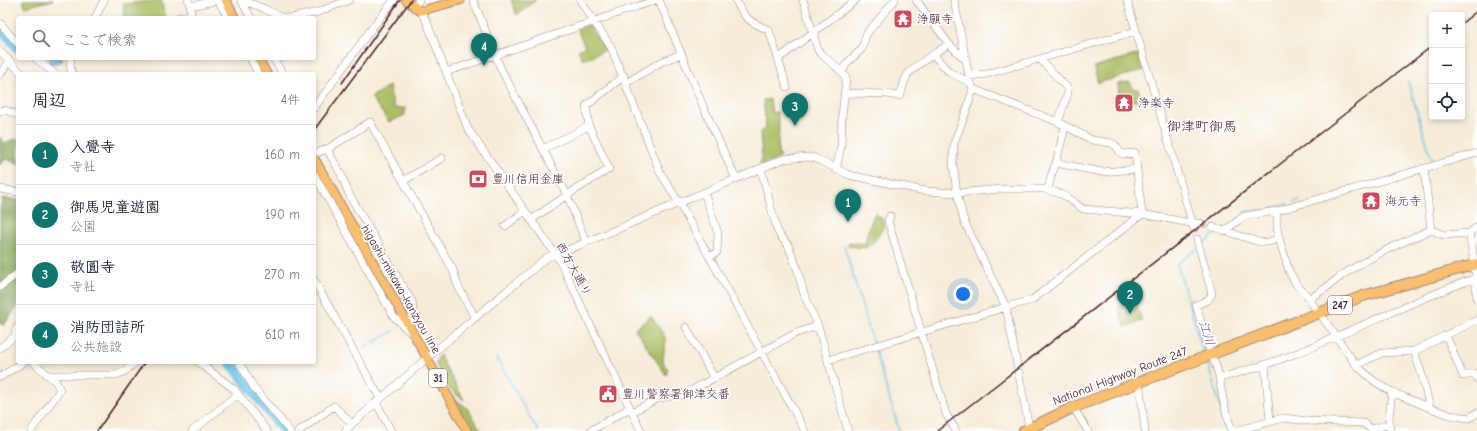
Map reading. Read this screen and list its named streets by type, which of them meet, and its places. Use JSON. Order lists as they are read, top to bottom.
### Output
{
  "streets": {
    "highway": ["247", "National Highway Route 247"],
    "main road": ["higashi-mikawa-kanzyou line", "31"],
    "street": ["西方大通り"]
  },
  "districts": ["御津町御馬"],
  "water": ["江川"],
  "places": {
    "temple": ["浄願寺", "浄楽寺", "海元寺"],
    "bank": ["豊川信用金庫"],
    "public building": ["豊川警察署御津交番"]
  },
  "page": {
    "map_buttons": ["+", "−"],
    "search": "ここで検索",
    "pins": [
      "4",
      "3",
      "1",
      "2"
    ],
    "heading": ["周辺", "4件"],
    "list": [
      {
        "mark": "1",
        "name": "入覺寺",
        "note": "寺社",
        "value": "160 m"
      },
      {
        "mark": "2",
        "name": "御馬児童遊園",
        "note": "公園",
        "value": "190 m"
      },
      {
        "mark": "3",
        "name": "敬圓寺",
        "note": "寺社",
        "value": "270 m"
      },
      {
        "mark": "4",
        "name": "消防団詰所",
        "note": "公共施設",
        "value": "610 m"
      }
    ]
  }
}
